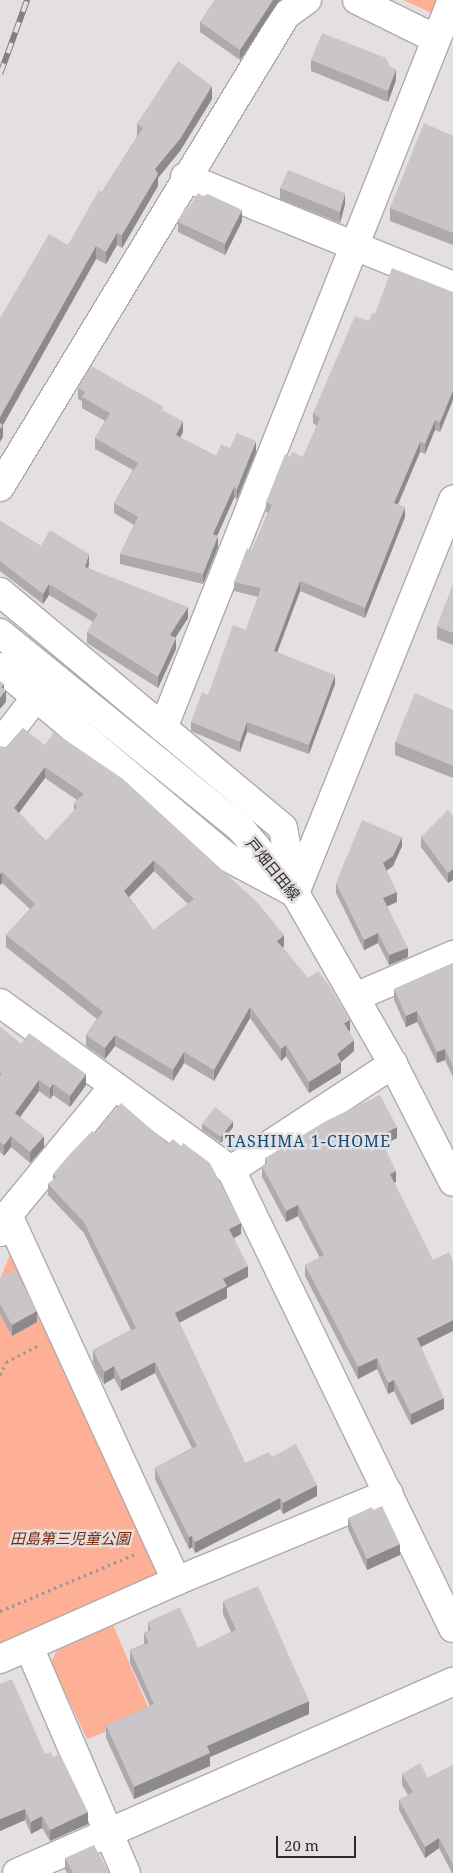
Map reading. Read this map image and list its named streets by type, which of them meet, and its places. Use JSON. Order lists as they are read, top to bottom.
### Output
{
  "streets": {
    "street": ["戸畑日田線"]
  },
  "districts": ["TASHIMA 1-CHOME"],
  "parks": ["田島第三児童公園"],
  "scale_bar": "20 m"
}
